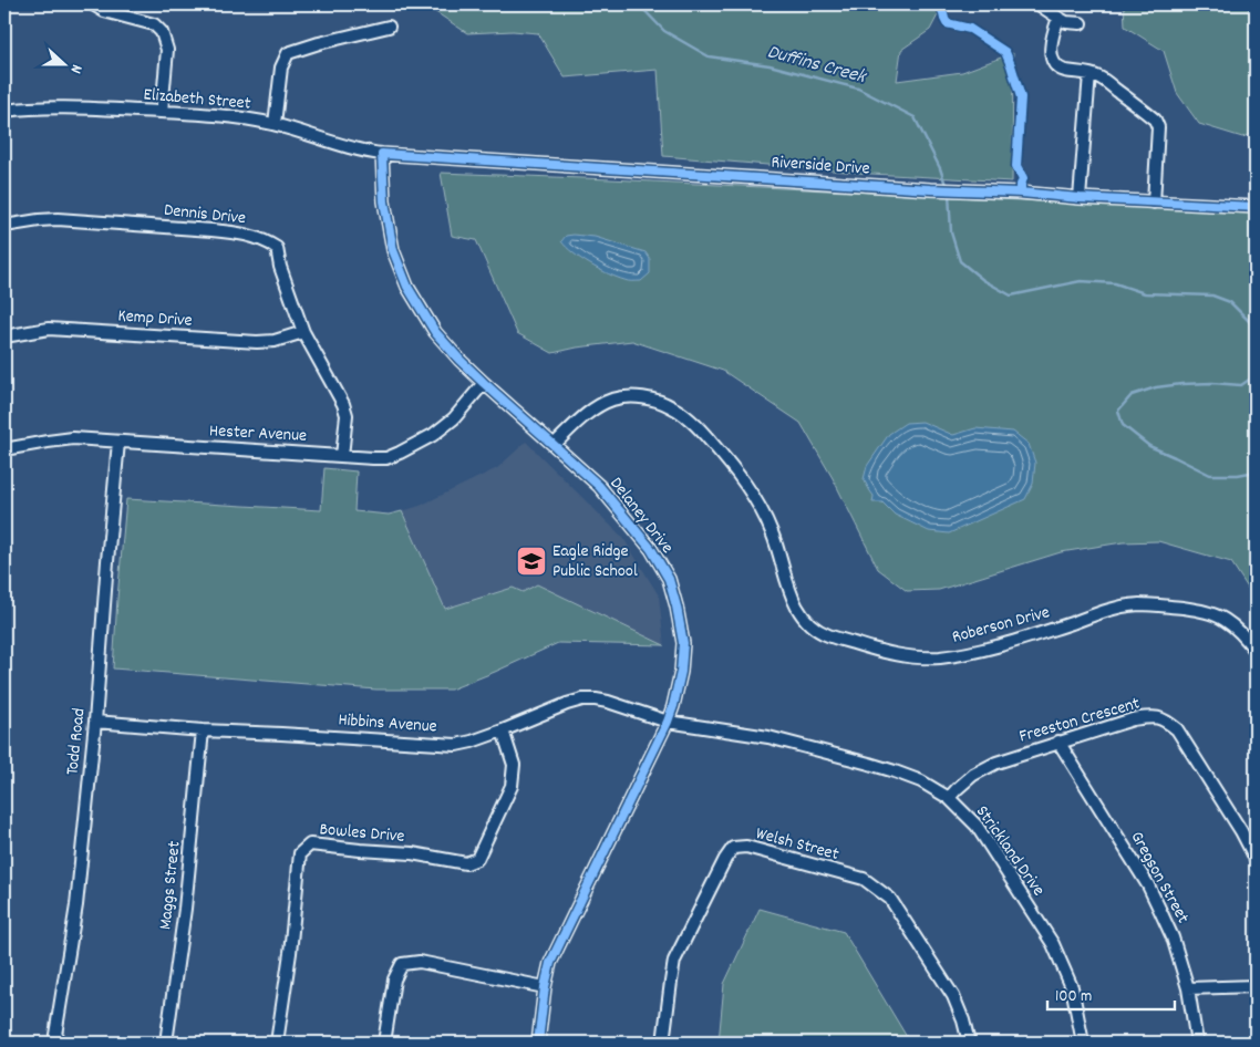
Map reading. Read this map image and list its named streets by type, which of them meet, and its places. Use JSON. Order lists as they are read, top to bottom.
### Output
{
  "streets": {
    "street": [
      "Elizabeth Street",
      "Riverside Drive",
      "Dennis Drive",
      "Kemp Drive",
      "Hester Avenue",
      "Delaney Drive",
      "Roberson Drive",
      "Freeston Crescent",
      "Hibbins Avenue",
      "Todd Road",
      "Bowles Drive",
      "Welsh Street",
      "Strickland Drive",
      "Gregson Street",
      "Maggs Street"
    ]
  },
  "crossings": [
    ["Elizabeth Street", "Riverside Drive"],
    ["Elizabeth Street", "Delaney Drive"],
    ["Riverside Drive", "Delaney Drive"],
    ["Dennis Drive", "Kemp Drive"],
    ["Dennis Drive", "Hester Avenue"],
    ["Hester Avenue", "Delaney Drive"],
    ["Hester Avenue", "Todd Road"],
    ["Delaney Drive", "Roberson Drive"],
    ["Delaney Drive", "Hibbins Avenue"],
    ["Delaney Drive", "Strickland Drive"],
    ["Freeston Crescent", "Strickland Drive"],
    ["Freeston Crescent", "Gregson Street"],
    ["Hibbins Avenue", "Todd Road"],
    ["Hibbins Avenue", "Bowles Drive"],
    ["Hibbins Avenue", "Strickland Drive"],
    ["Hibbins Avenue", "Maggs Street"]
  ],
  "water": ["Duffins Creek"],
  "places": {
    "school or university": ["Eagle Ridge Public School"]
  },
  "scale_bar": "100 m",
  "north": "right"
}
